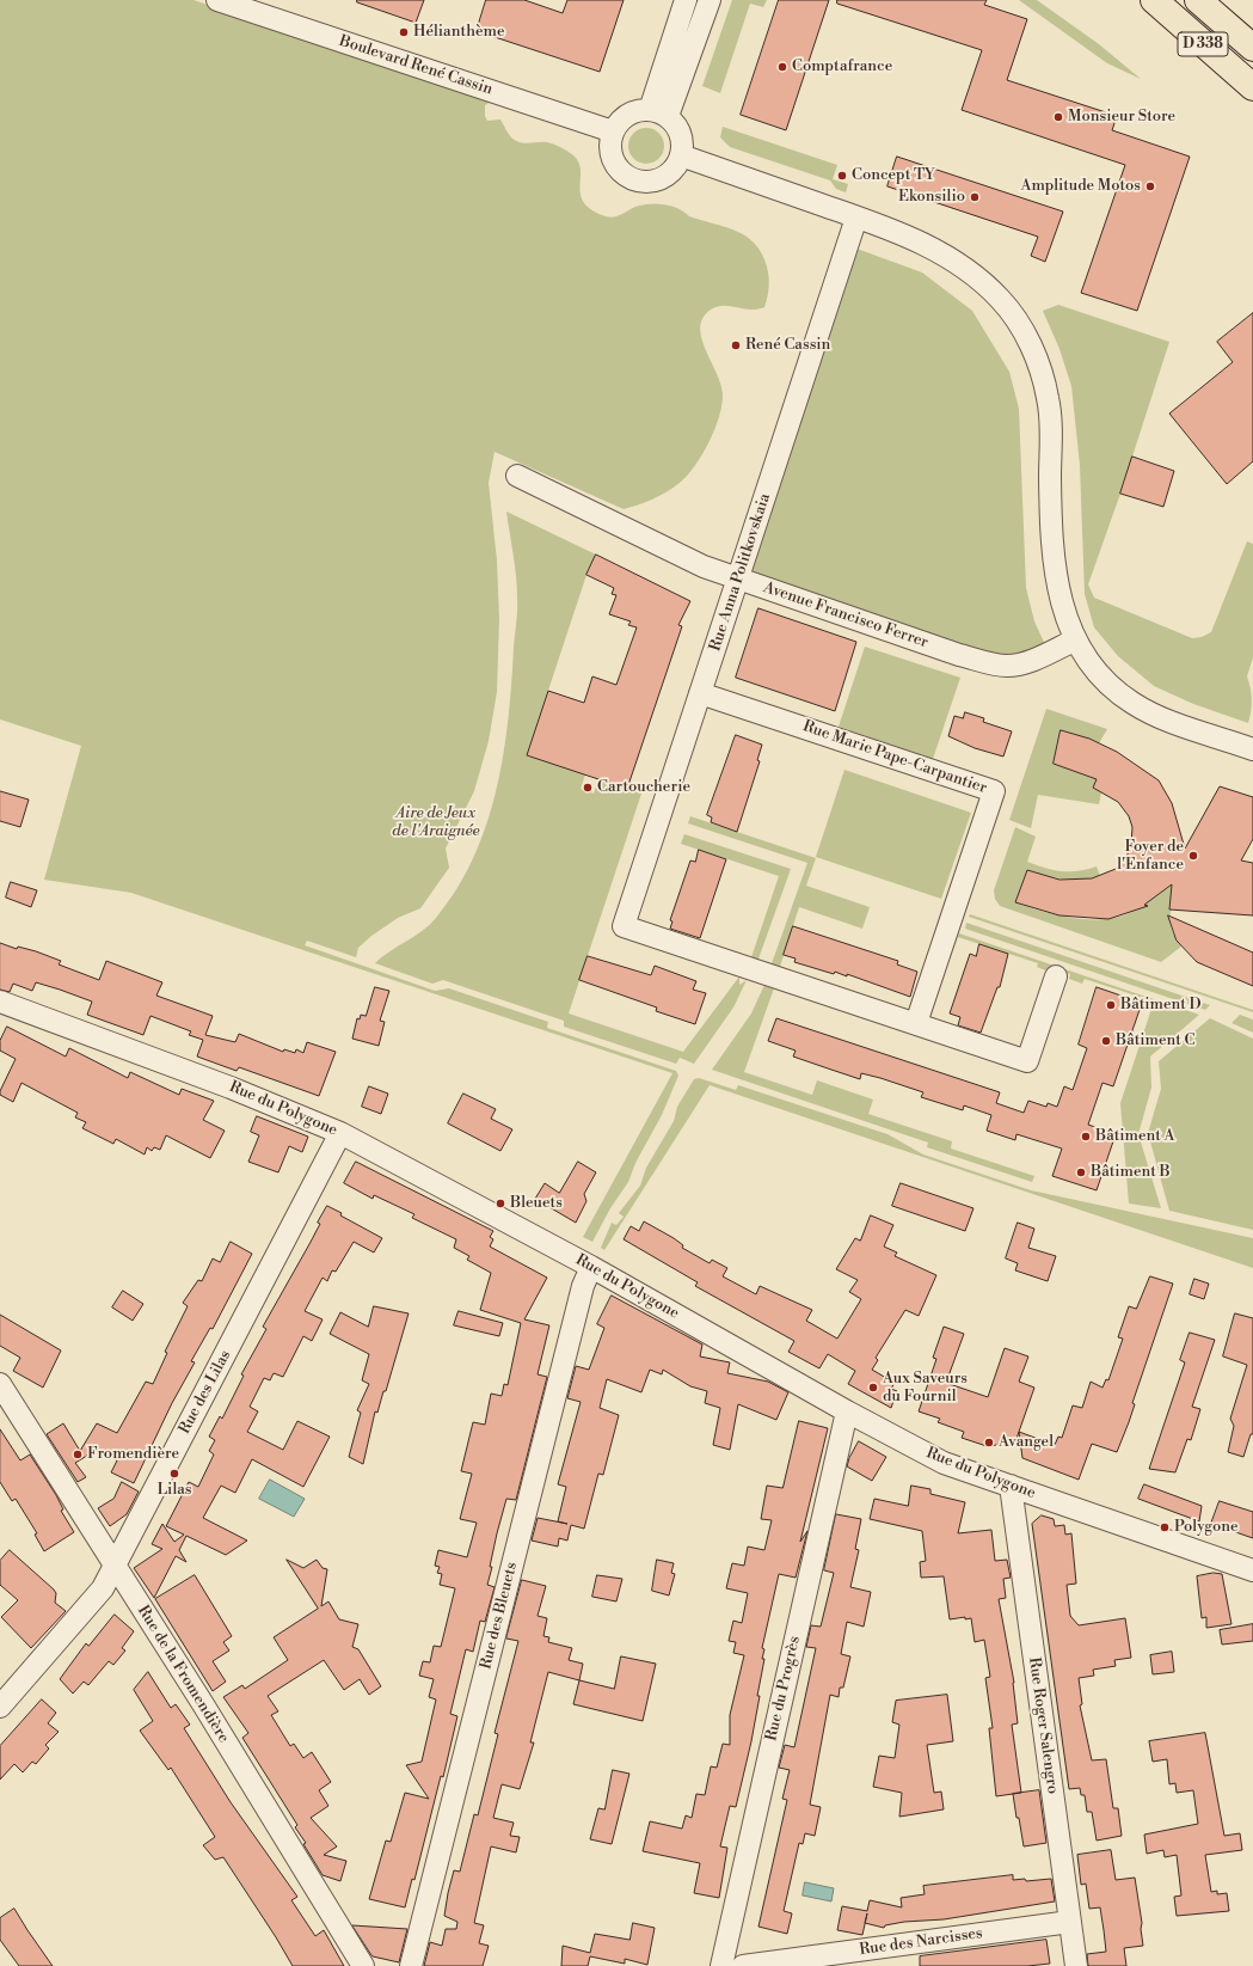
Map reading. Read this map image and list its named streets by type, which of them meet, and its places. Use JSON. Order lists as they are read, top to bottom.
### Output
{
  "streets": {
    "main road": ["D 338"],
    "street": [
      "Boulevard René Cassin",
      "Rue Anna Politkovskaia",
      "Avenue Francisco Ferrer",
      "Rue Marie Pape-Carpantier",
      "Rue du Polygone",
      "Rue des Lilas",
      "Rue des Bleuets",
      "Rue de la Fromendière",
      "Rue du Progrès",
      "Rue Roger Salengro",
      "Rue des Narcisses"
    ]
  },
  "crossings": [
    ["Rue Anna Politkovskaia", "Avenue Francisco Ferrer"],
    ["Rue Anna Politkovskaia", "Rue Marie Pape-Carpantier"],
    ["Rue du Polygone", "Rue des Lilas"],
    ["Rue du Polygone", "Rue des Bleuets"],
    ["Rue du Polygone", "Rue du Progrès"],
    ["Rue du Polygone", "Rue Roger Salengro"],
    ["Rue des Lilas", "Rue de la Fromendière"],
    ["Rue Roger Salengro", "Rue des Narcisses"]
  ],
  "parks": ["Aire de Jeux de l'Araignée"],
  "places": [
    "Hélianthème",
    "Comptafrance",
    "Monsieur Store",
    "Concept TY",
    "Amplitude Motos",
    "Ekonsilio",
    "René Cassin",
    "Cartoucherie",
    "Foyer de l'Enfance",
    "Bâtiment D",
    "Bâtiment C",
    "Bâtiment A",
    "Bâtiment B",
    "Bleuets",
    "Aux Saveurs du Fournil",
    "Avangel",
    "Fromendière",
    "Lilas",
    "Polygone"
  ]
}
